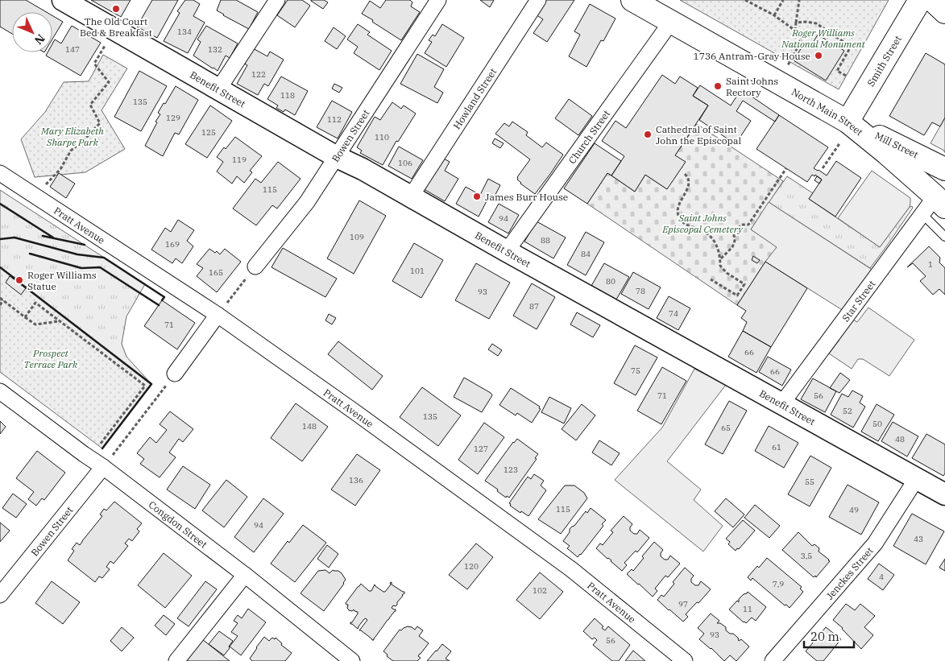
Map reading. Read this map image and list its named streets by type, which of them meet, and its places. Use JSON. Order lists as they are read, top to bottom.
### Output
{
  "streets": {
    "main road": ["Smith Street", "North Main Street", "Mill Street"],
    "street": [
      "Benefit Street",
      "Howland Street",
      "Bowen Street",
      "Church Street",
      "Pratt Avenue",
      "Star Street",
      "Congdon Street",
      "Jenckes Street"
    ]
  },
  "crossings": [
    ["Smith Street", "North Main Street"],
    ["Smith Street", "Mill Street"],
    ["Benefit Street", "Howland Street"],
    ["Benefit Street", "Bowen Street"],
    ["Benefit Street", "Church Street"],
    ["Benefit Street", "Star Street"],
    ["Benefit Street", "Jenckes Street"],
    ["North Main Street", "Church Street"],
    ["North Main Street", "Mill Street"],
    ["North Main Street", "Star Street"],
    ["Bowen Street", "Congdon Street"]
  ],
  "parks": [
    "Roger Williams National Monument",
    "Mary Elizabeth Sharpe Park",
    "Saint Johns Episcopal Cemetery",
    "Prospect Terrace Park"
  ],
  "places": [
    "The Old Court Bed & Breakfast",
    "1736 Antram-Gray House",
    "Saint Johns Rectory",
    "Cathedral of Saint John the Episcopal",
    "James Burr House",
    "Roger Williams Statue"
  ],
  "house_numbers": [
    "134",
    "147",
    "132",
    "122",
    "118",
    "135",
    "129",
    "112",
    "125",
    "110",
    "119",
    "106",
    "115",
    "94",
    "109",
    "88",
    "169",
    "84",
    "1",
    "101",
    "165",
    "80",
    "78",
    "93",
    "87",
    "74",
    "71",
    "66",
    "75",
    "66",
    "71",
    "56",
    "52",
    "135",
    "50",
    "148",
    "65",
    "48",
    "61",
    "127",
    "123",
    "136",
    "55",
    "115",
    "49",
    "94",
    "43",
    "3,5",
    "120",
    "4",
    "7,9",
    "102",
    "97",
    "11",
    "93",
    "56"
  ],
  "scale_bar": "20 m",
  "north": "bottom right"
}
